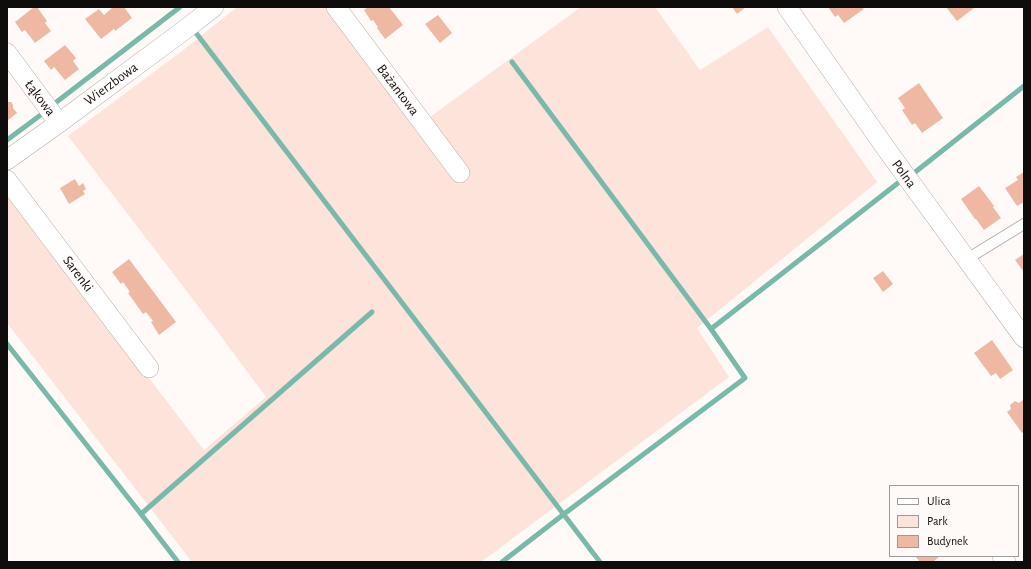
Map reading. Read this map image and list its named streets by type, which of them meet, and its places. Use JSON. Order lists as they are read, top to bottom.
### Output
{
  "streets": {
    "street": [
      "Wierzbowa",
      "Bażantowa",
      "Łąkowa",
      "Polna",
      "Sarenki"
    ]
  },
  "crossings": [
    ["Wierzbowa", "Łąkowa"]
  ],
  "legend": ["Ulica", "Park", "Budynek"]
}
